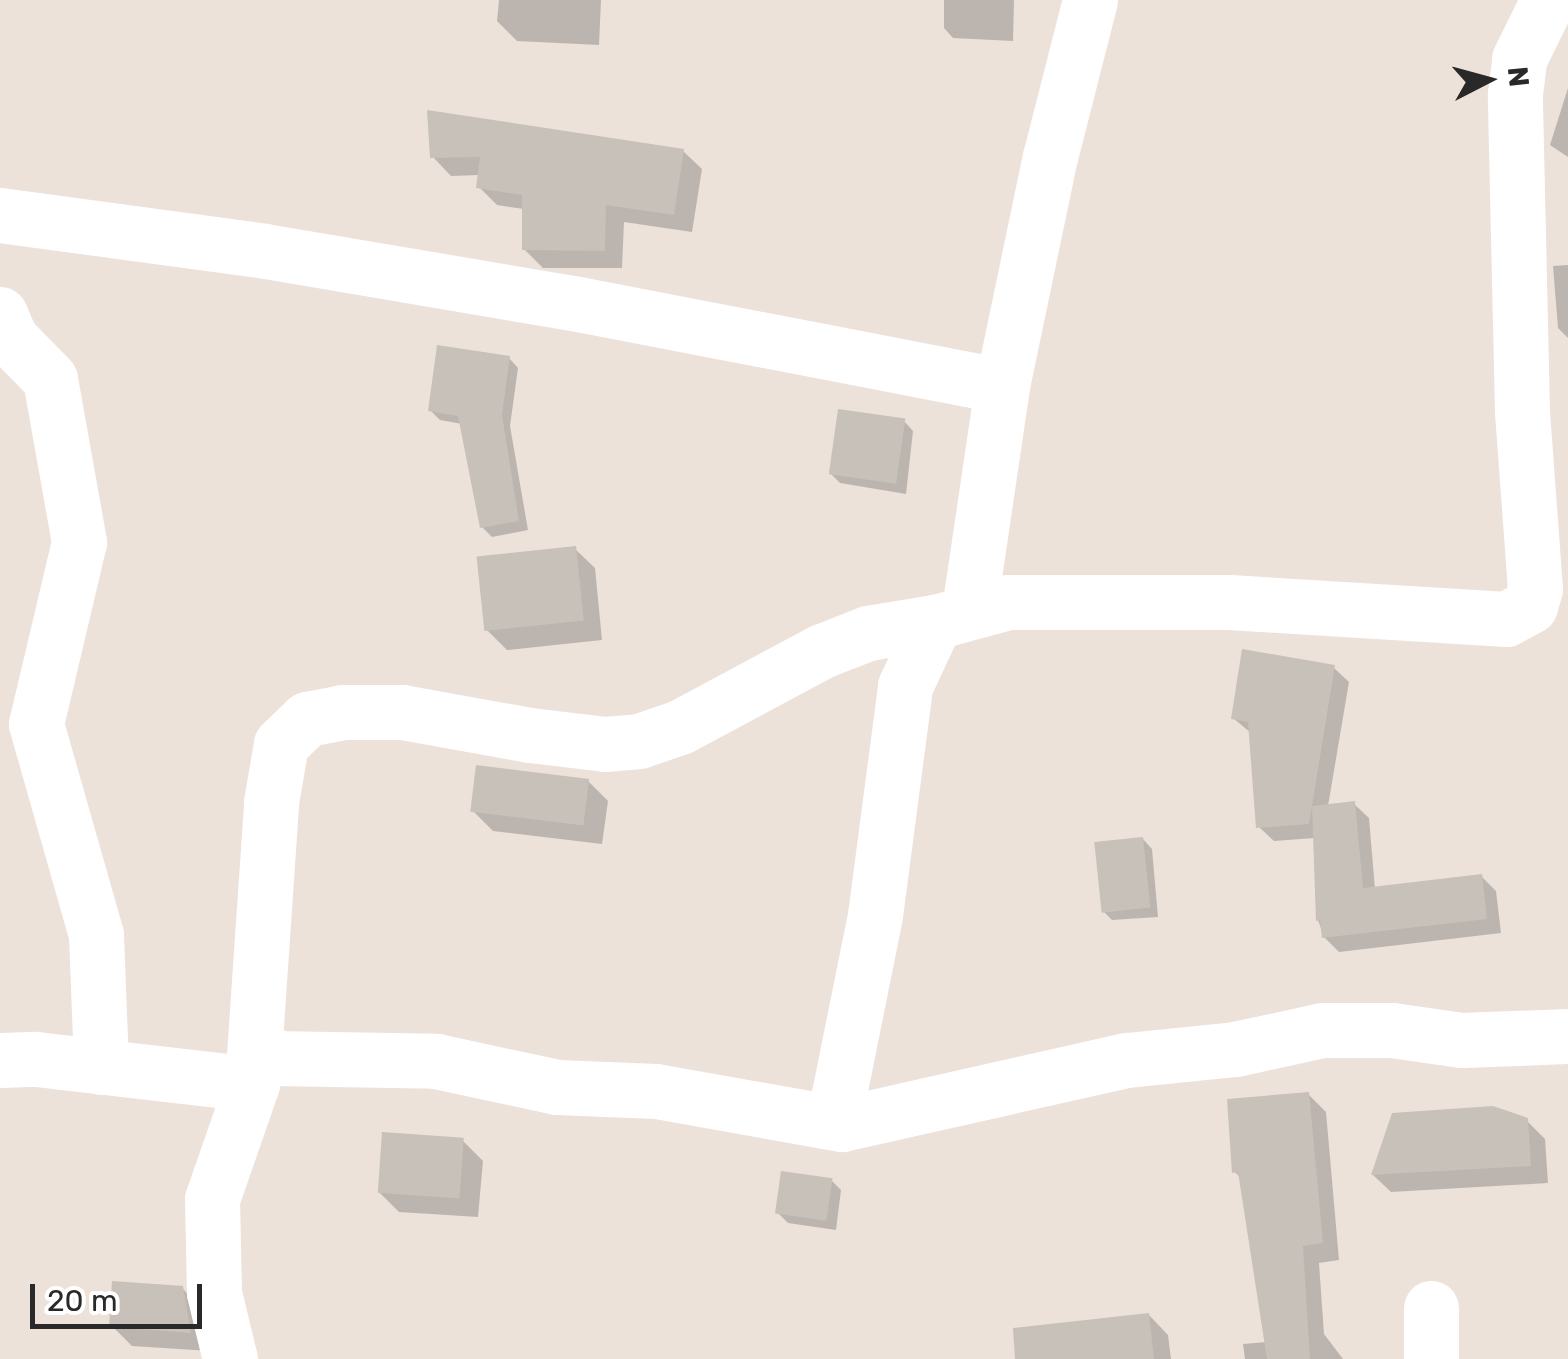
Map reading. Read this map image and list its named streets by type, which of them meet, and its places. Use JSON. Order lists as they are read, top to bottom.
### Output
{
  "scale_bar": "20 m",
  "north": "right"
}
